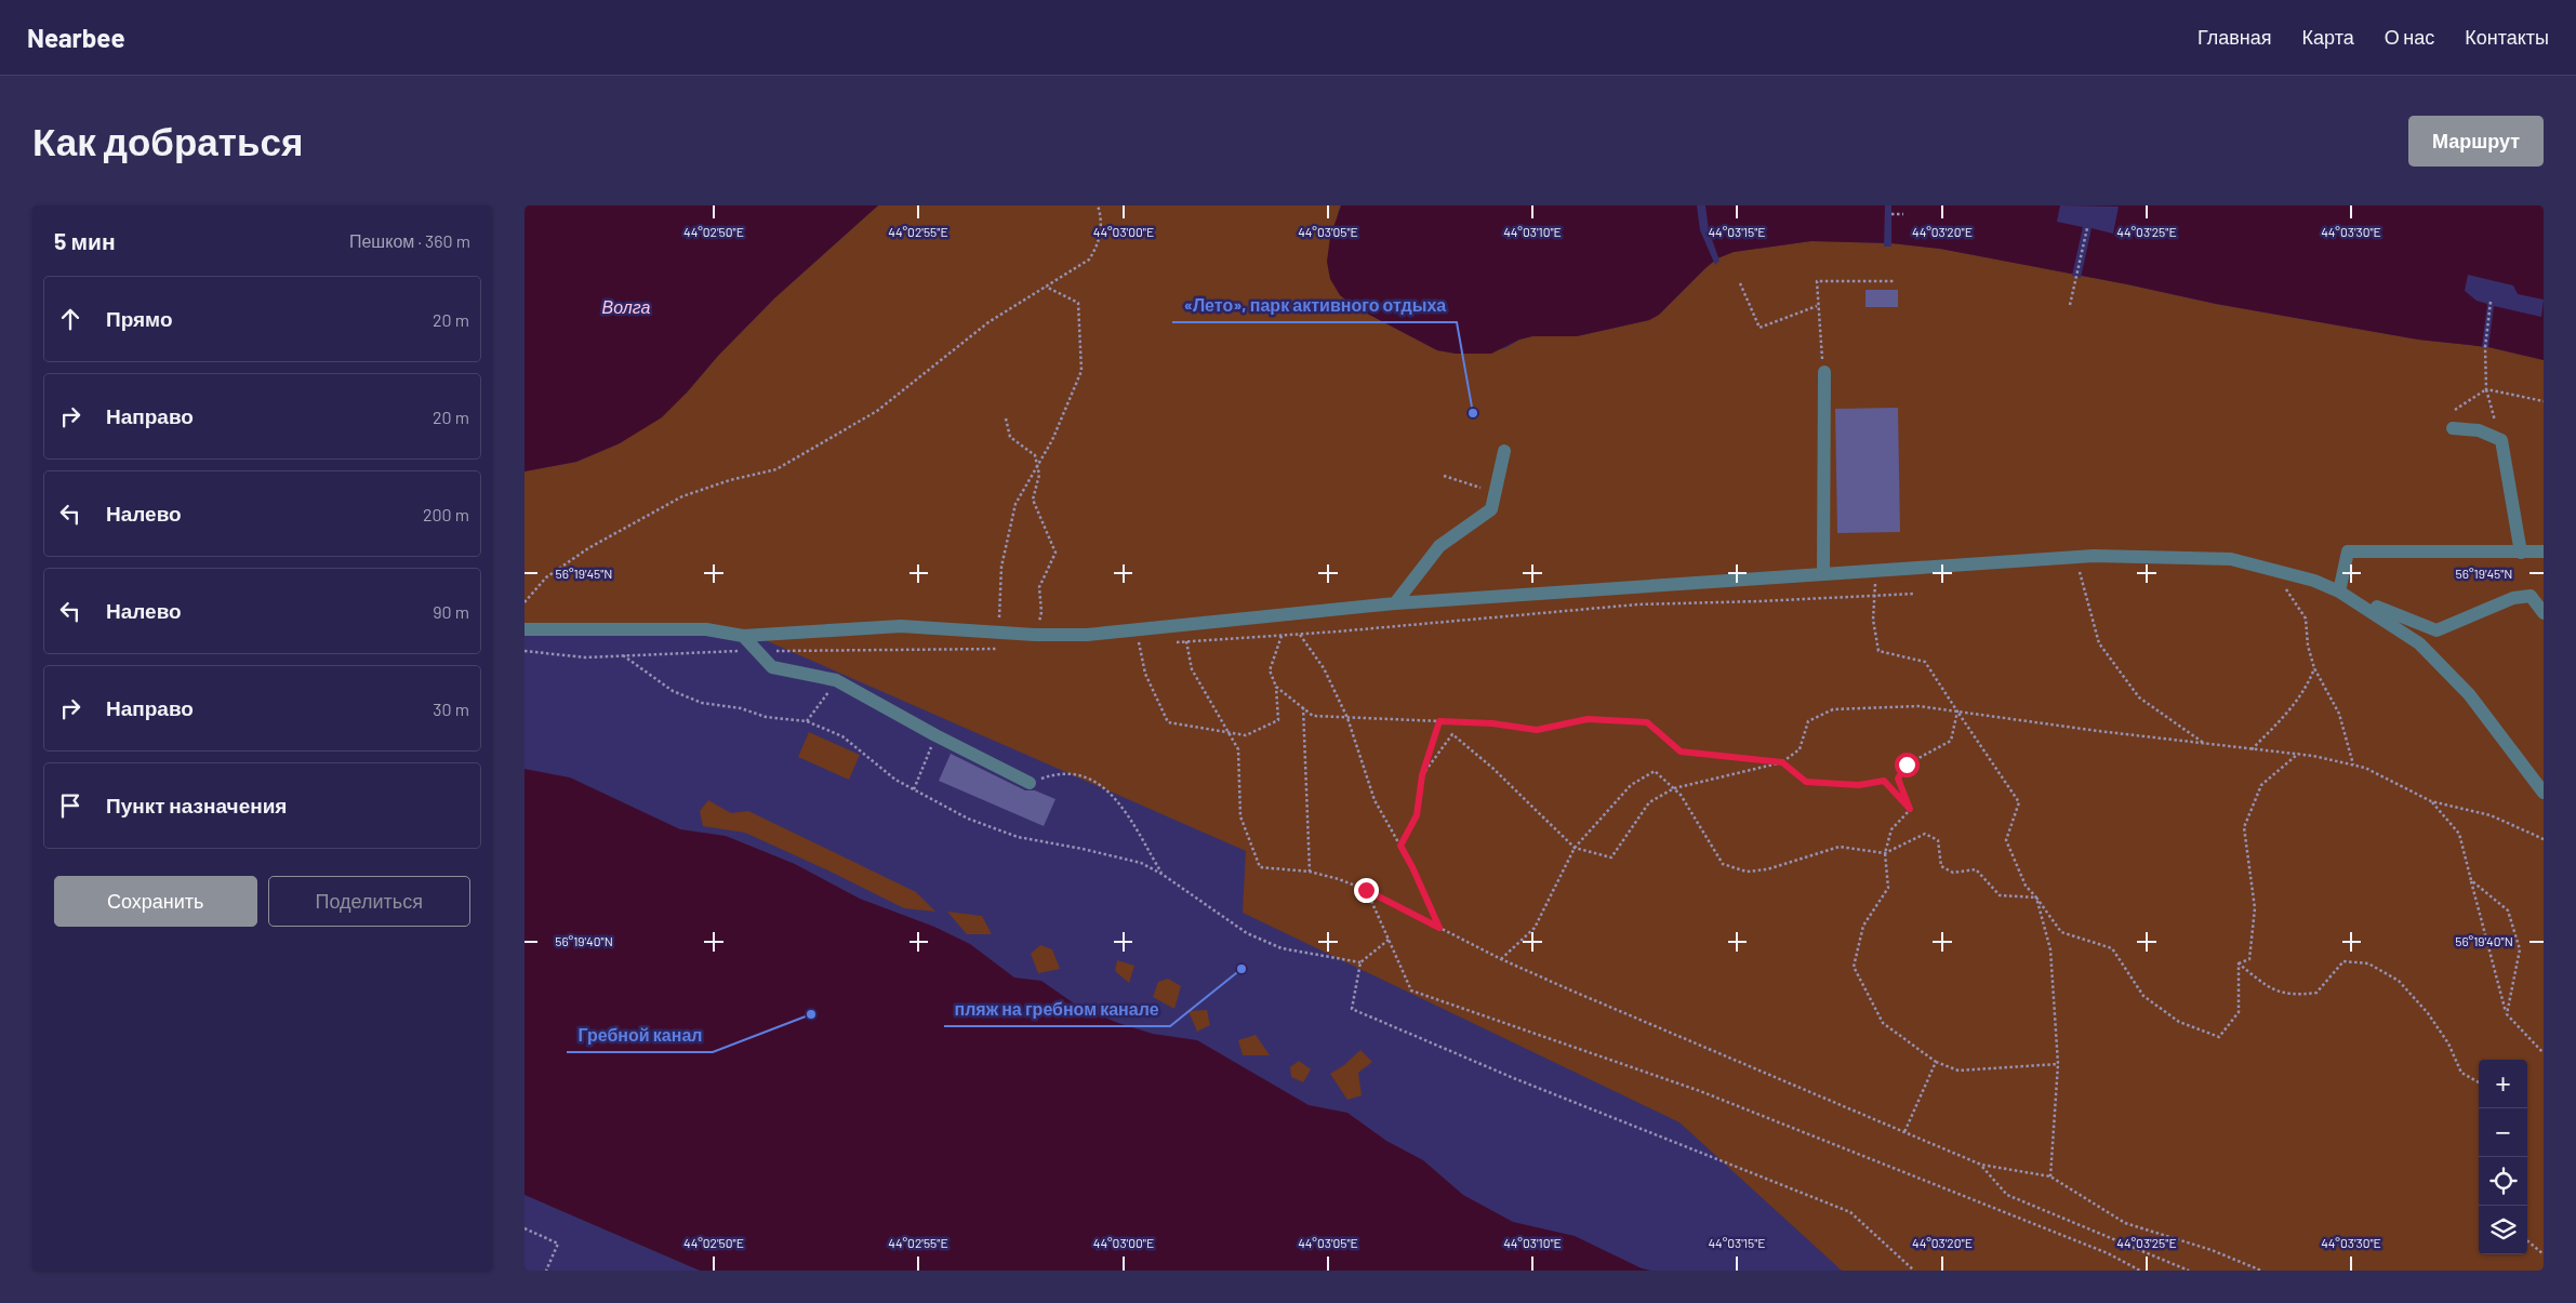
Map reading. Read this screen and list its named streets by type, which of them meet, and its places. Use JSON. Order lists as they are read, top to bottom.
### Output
{
  "water": ["Волга"],
  "places": ["«Лето», парк активного отдыха", "пляж на гребном канале", "Гребной канал"],
  "page": {
    "header": "Nearbee",
    "nav": [
      "Главная",
      "Карта",
      "О нас",
      "Контакты"
    ],
    "buttons": [
      "Маршрут",
      ["Сохранить", "Поделиться"]
    ],
    "title": "Как добраться",
    "heading": ["5 мин", "Пешком · 360 m"],
    "list": [
      ["Прямо", "20 m"],
      ["Направо", "20 m"],
      ["Налево", "200 m"],
      ["Налево", "90 m"],
      ["Направо", "30 m"],
      "Пункт назначения"
    ],
    "map_buttons": ["+", "−"]
  },
  "coordinates": [
    "44°02'50\"E",
    "44°02'55\"E",
    "44°03'00\"E",
    "44°03'05\"E",
    "44°03'10\"E",
    "44°03'15\"E",
    "44°03'20\"E",
    "44°03'25\"E",
    "44°03'30\"E",
    "56°19'45\"N",
    "56°19'40\"N"
  ]
}
